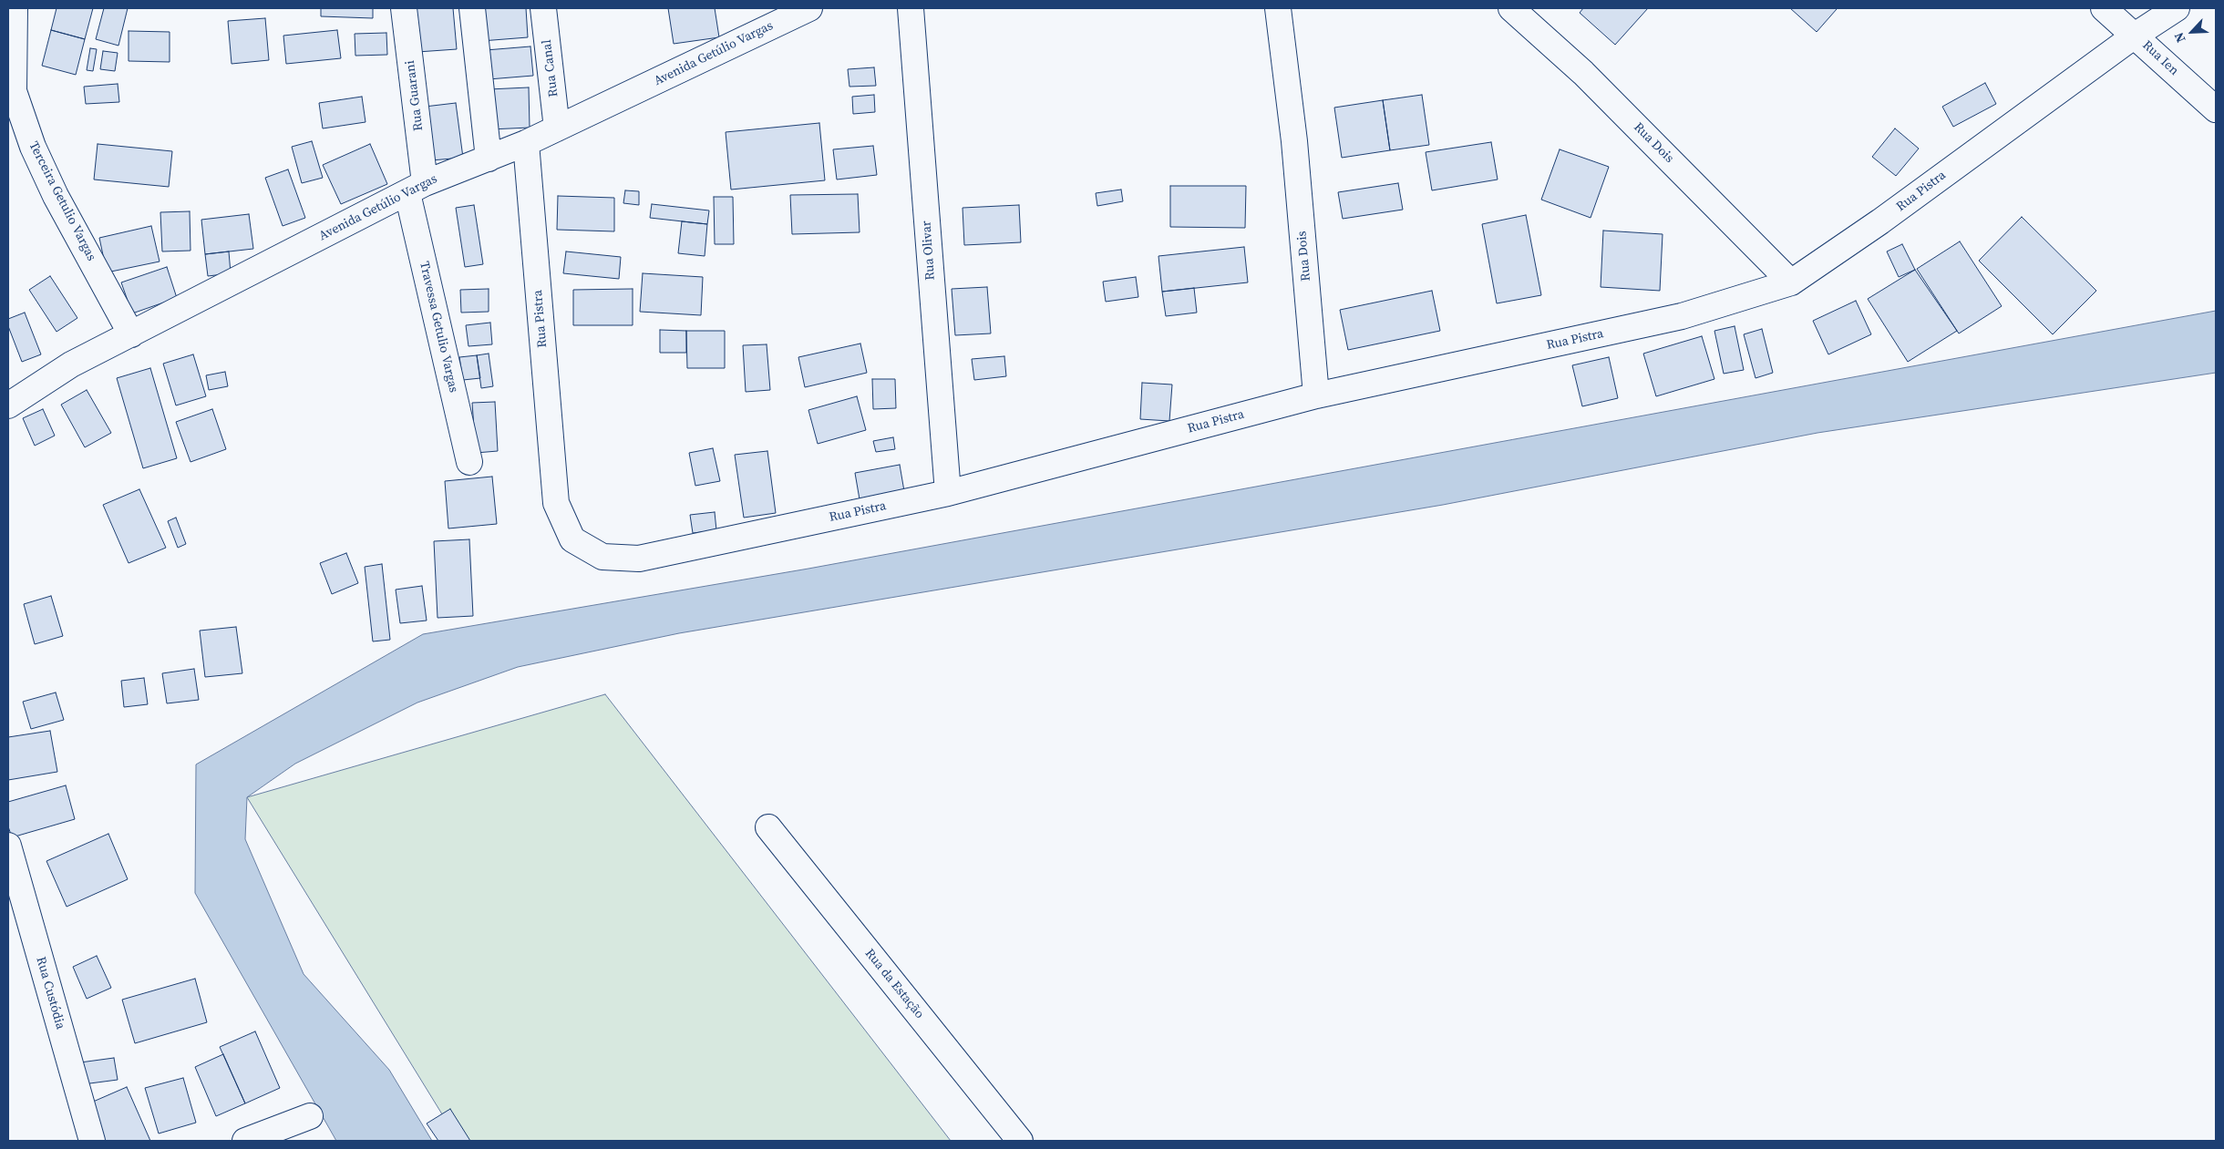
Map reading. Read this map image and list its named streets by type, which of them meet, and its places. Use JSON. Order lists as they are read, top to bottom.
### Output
{
  "streets": {
    "street": [
      "Avenida Getúlio Vargas",
      "Rua Ien",
      "Rua Canal",
      "Rua Guarani",
      "Rua Dois",
      "Rua Pistra",
      "Terceira Getulio Vargas",
      "Rua Olivar",
      "Travessa Getulio Vargas",
      "Rua da Estação",
      "Rua Custódia"
    ]
  },
  "crossings": [
    ["Avenida Getúlio Vargas", "Rua Canal"],
    ["Avenida Getúlio Vargas", "Rua Guarani"],
    ["Avenida Getúlio Vargas", "Rua Pistra"],
    ["Avenida Getúlio Vargas", "Terceira Getulio Vargas"],
    ["Avenida Getúlio Vargas", "Travessa Getulio Vargas"],
    ["Rua Ien", "Rua Pistra"],
    ["Rua Guarani", "Travessa Getulio Vargas"],
    ["Rua Dois", "Rua Pistra"],
    ["Rua Pistra", "Rua Olivar"]
  ],
  "north": "bottom left"
}
